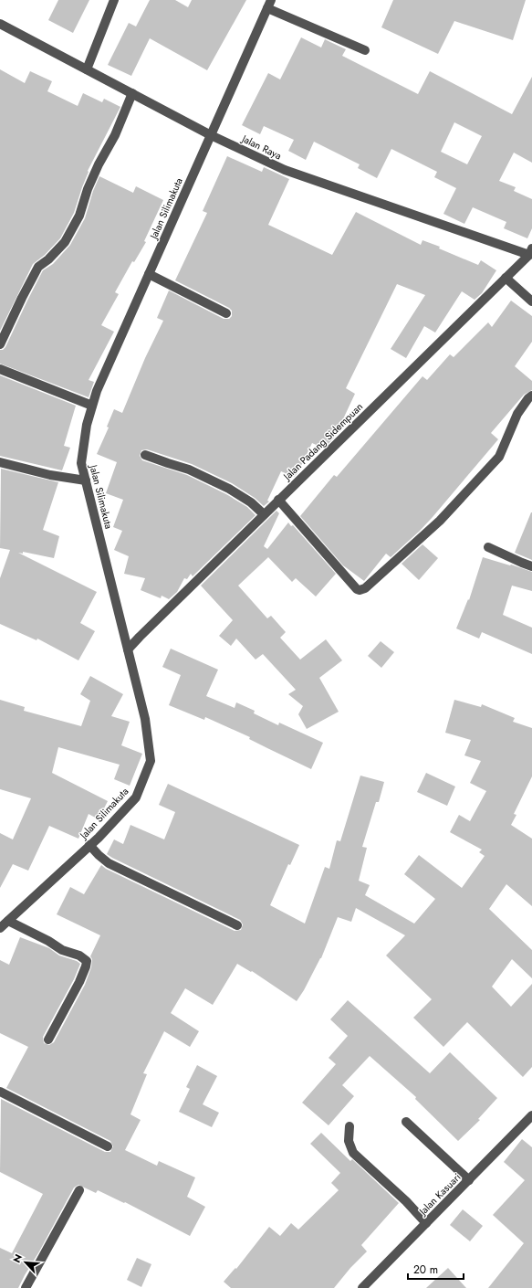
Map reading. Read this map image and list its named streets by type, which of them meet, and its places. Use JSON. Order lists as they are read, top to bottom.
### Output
{
  "streets": {
    "street": [
      "Jalan Raya",
      "Jalan Silimakuta",
      "Jalan Padang Sidempuan",
      "Jalan Kasuari"
    ]
  },
  "crossings": [
    ["Jalan Raya", "Jalan Silimakuta"],
    ["Jalan Raya", "Jalan Padang Sidempuan"],
    ["Jalan Silimakuta", "Jalan Padang Sidempuan"]
  ],
  "scale_bar": "20 m",
  "north": "top left"
}
